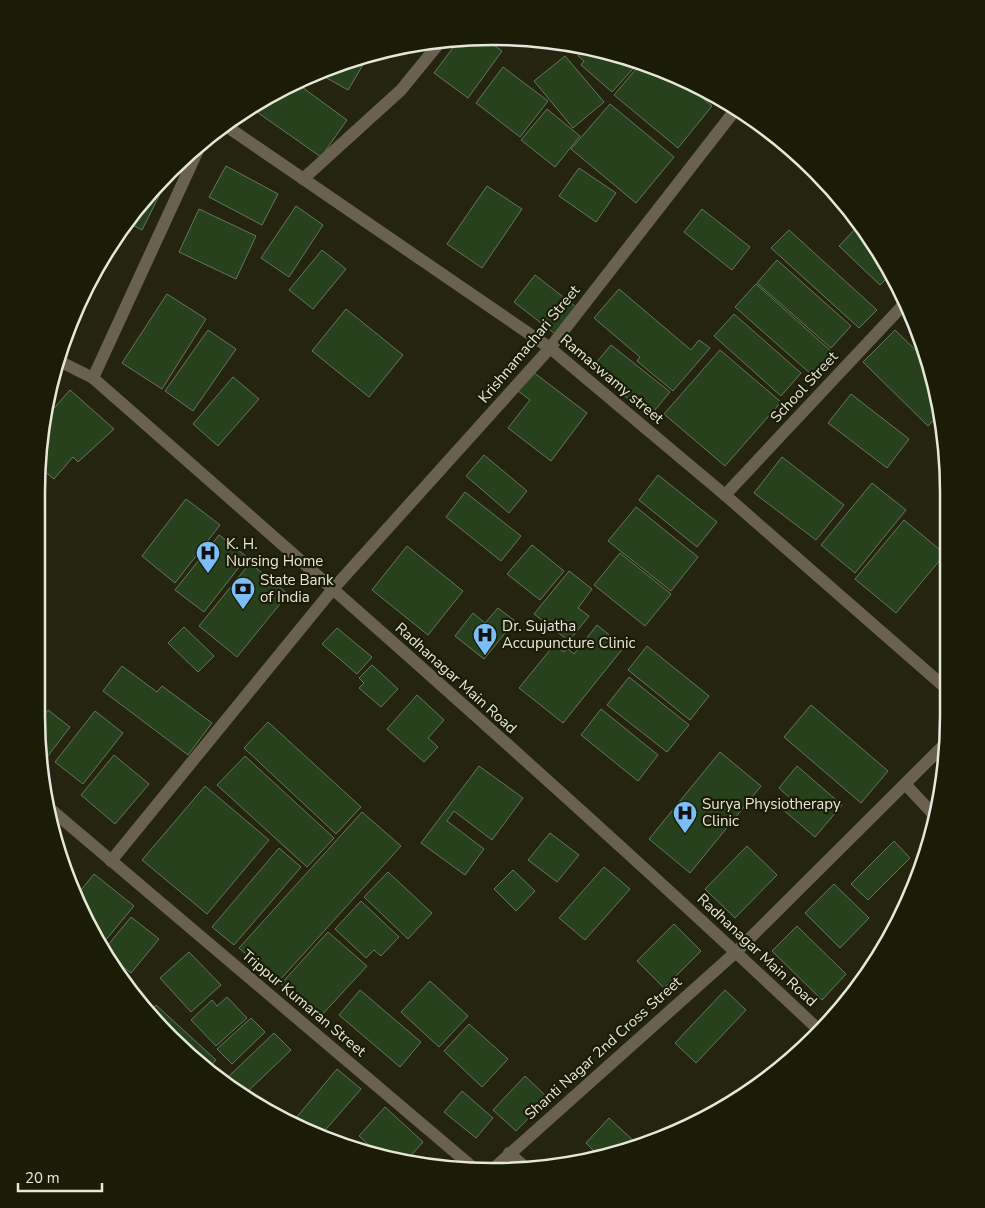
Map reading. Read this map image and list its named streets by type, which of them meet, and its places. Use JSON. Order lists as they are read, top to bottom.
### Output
{
  "streets": {
    "street": [
      "Krishnamachari Street",
      "Ramaswamy street",
      "School Street",
      "Radhanagar Main Road",
      "Trippur Kumaran Street",
      "Shanti Nagar 2nd Cross Street"
    ]
  },
  "crossings": [
    ["Krishnamachari Street", "Ramaswamy street"],
    ["Krishnamachari Street", "Radhanagar Main Road"],
    ["Krishnamachari Street", "Trippur Kumaran Street"],
    ["Ramaswamy street", "School Street"],
    ["Radhanagar Main Road", "Shanti Nagar 2nd Cross Street"]
  ],
  "places": {
    "hospital": ["K. H. Nursing Home", "Dr. Sujatha Accupuncture Clinic", "Surya Physiotherapy Clinic"],
    "bank": ["State Bank of India"]
  },
  "scale_bar": "20 m"
}
